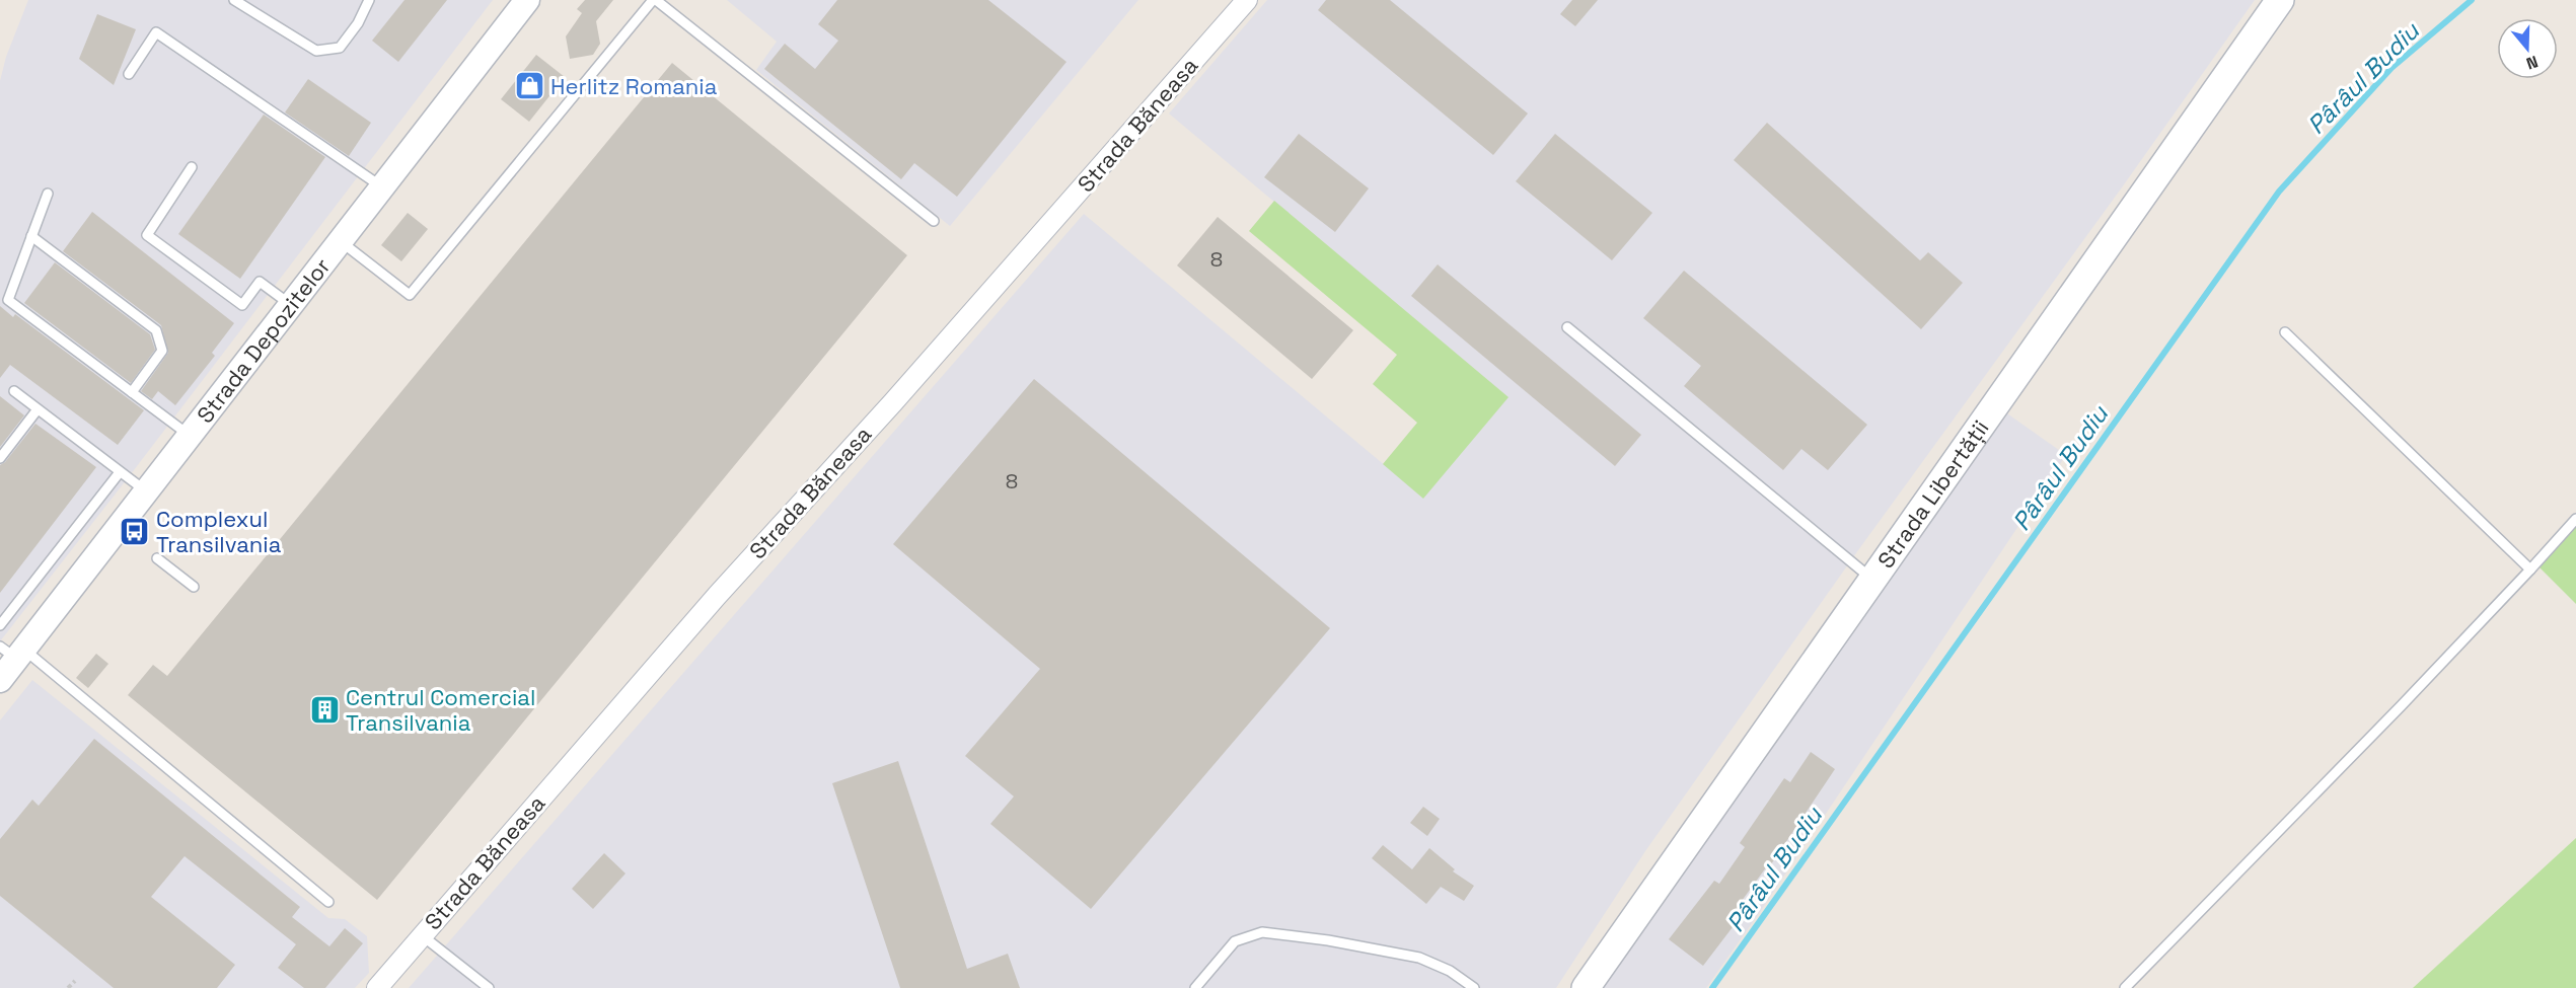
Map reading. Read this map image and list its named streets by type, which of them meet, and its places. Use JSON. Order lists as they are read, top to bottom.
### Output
{
  "streets": {
    "main road": ["Strada Libertății"],
    "street": ["Strada Băneasa", "Strada Depozitelor"]
  },
  "water": ["Pârâul Budiu"],
  "places": {
    "shop": ["Herlitz Romania"],
    "bus stop": ["Complexul Transilvania"],
    "building": ["Centrul Comercial Transilvania"]
  },
  "house_numbers": ["8", "8"],
  "north": "bottom"
}
